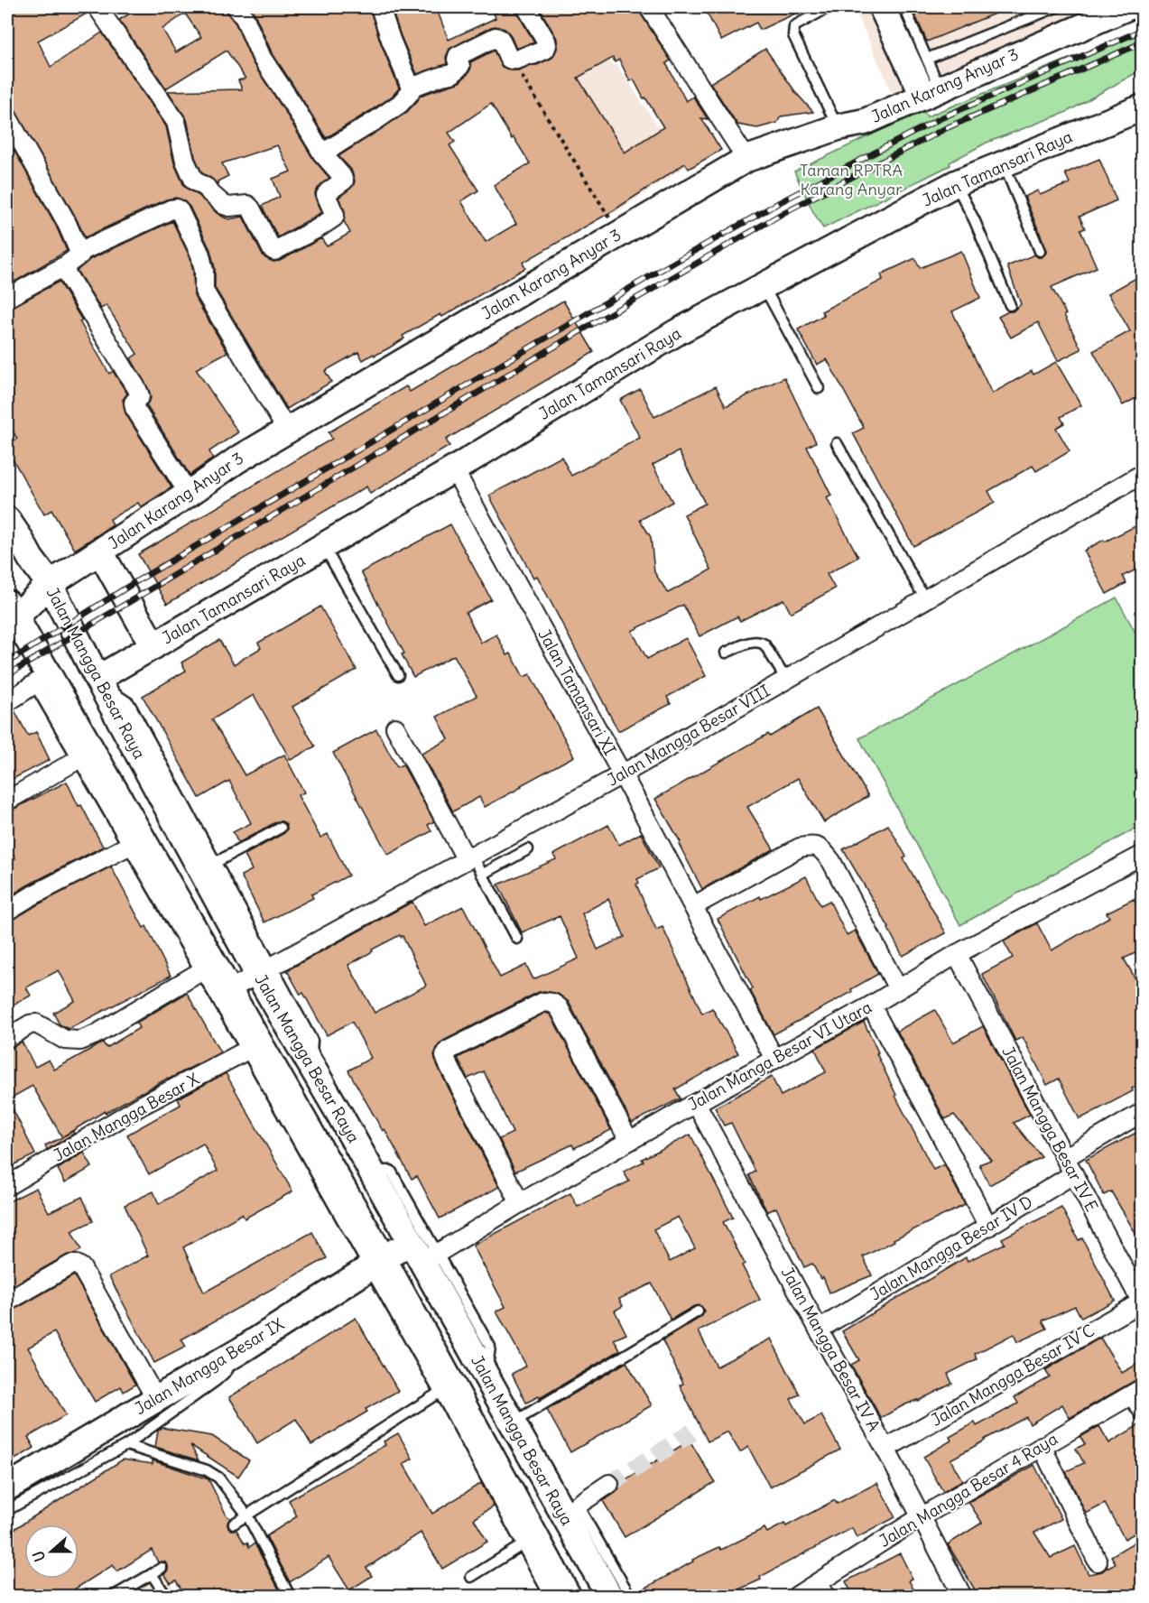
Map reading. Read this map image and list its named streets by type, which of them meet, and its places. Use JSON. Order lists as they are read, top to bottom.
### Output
{
  "streets": {
    "street": [
      "Jalan Karang Anyar 3",
      "Jalan Tamansari Raya",
      "Jalan Mangga Besar Raya",
      "Jalan Tamansari XI",
      "Jalan Mangga Besar VIII",
      "Jalan Manga Besar VI Utara",
      "Jalan Mangga Besar X",
      "Jalan Mangga Besar IV E",
      "Jalan Mangga Besar IV D",
      "Jalan Mangga Besar IV A",
      "Jalan Mangga Besar IX",
      "Jalan Mangga Besar IV C",
      "Jalan Mangga Besar 4 Raya"
    ]
  },
  "crossings": [
    ["Jalan Karang Anyar 3", "Jalan Mangga Besar Raya"],
    ["Jalan Tamansari Raya", "Jalan Mangga Besar Raya"],
    ["Jalan Tamansari Raya", "Jalan Tamansari XI"],
    ["Jalan Mangga Besar Raya", "Jalan Mangga Besar VIII"],
    ["Jalan Mangga Besar Raya", "Jalan Manga Besar VI Utara"],
    ["Jalan Mangga Besar Raya", "Jalan Mangga Besar IX"],
    ["Jalan Tamansari XI", "Jalan Mangga Besar VIII"],
    ["Jalan Tamansari XI", "Jalan Manga Besar VI Utara"],
    ["Jalan Manga Besar VI Utara", "Jalan Mangga Besar IV E"],
    ["Jalan Manga Besar VI Utara", "Jalan Mangga Besar IV A"],
    ["Jalan Manga Besar VI Utara", "Jalan Mangga Besar IX"],
    ["Jalan Mangga Besar IV E", "Jalan Mangga Besar IV D"],
    ["Jalan Mangga Besar IV E", "Jalan Mangga Besar IV C"],
    ["Jalan Mangga Besar IV D", "Jalan Mangga Besar IV A"],
    ["Jalan Mangga Besar IV A", "Jalan Mangga Besar IV C"],
    ["Jalan Mangga Besar IV A", "Jalan Mangga Besar 4 Raya"]
  ],
  "parks": ["Taman RPTRA Karang Anyar"],
  "north": "left"
}
